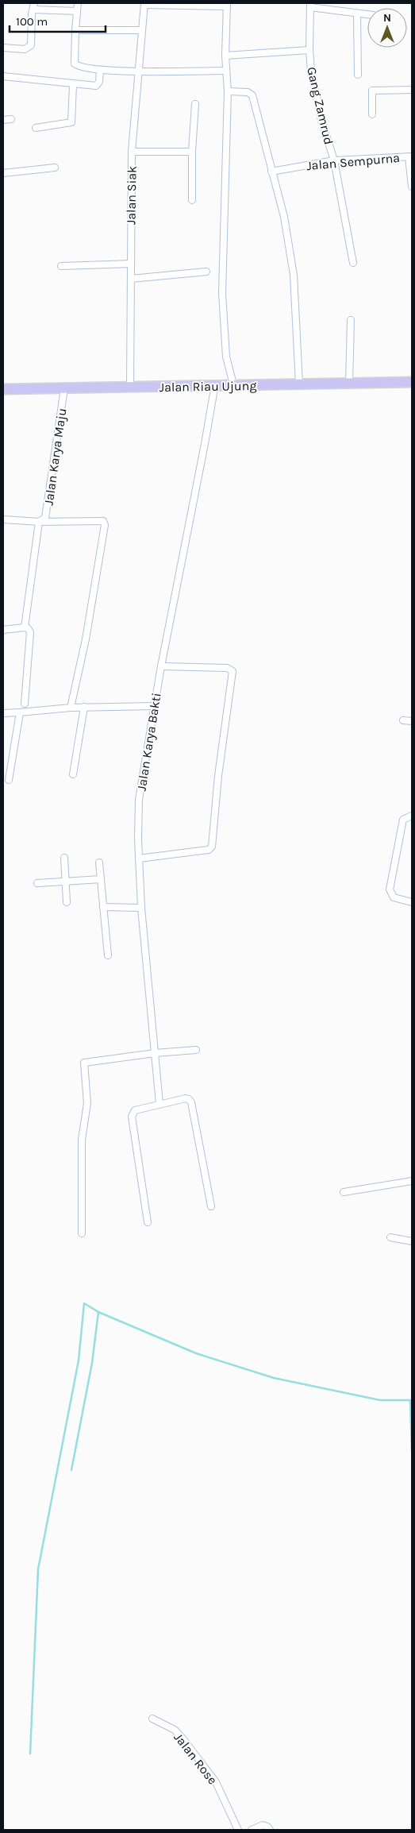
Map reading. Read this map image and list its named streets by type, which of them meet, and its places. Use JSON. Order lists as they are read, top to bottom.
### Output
{
  "streets": {
    "main road": ["Jalan Riau Ujung"],
    "street": [
      "Gang Zamrud",
      "Jalan Sempurna",
      "Jalan Siak",
      "Jalan Karya Maju",
      "Jalan Karya Bakti",
      "Jalan Rose"
    ]
  },
  "crossings": [
    ["Gang Zamrud", "Jalan Sempurna"],
    ["Jalan Siak", "Jalan Riau Ujung"],
    ["Jalan Riau Ujung", "Jalan Karya Maju"],
    ["Jalan Riau Ujung", "Jalan Karya Bakti"]
  ],
  "scale_bar": "100 m",
  "north": "top"
}
